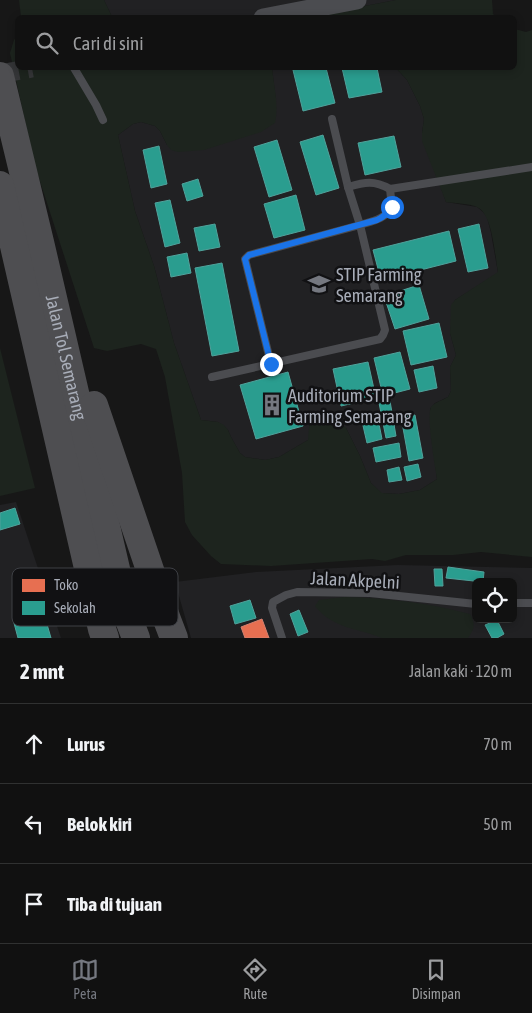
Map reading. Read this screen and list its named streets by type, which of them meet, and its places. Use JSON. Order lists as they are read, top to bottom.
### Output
{
  "streets": {
    "highway": ["Jalan Tol Semarang"],
    "lane": ["Jalan Akpelni"]
  },
  "places": {
    "school or university": ["STIP Farming Semarang"],
    "building": ["Auditorium STIP Farming Semarang"]
  },
  "legend": ["Toko", "Sekolah"],
  "page": {
    "search": "Cari di sini",
    "heading": ["2 mnt", "Jalan kaki · 120 m"],
    "list": [
      ["Lurus", "70 m"],
      ["Belok kiri", "50 m"],
      "Tiba di tujuan"
    ],
    "nav": ["Peta", "Rute", "Disimpan"]
  }
}
